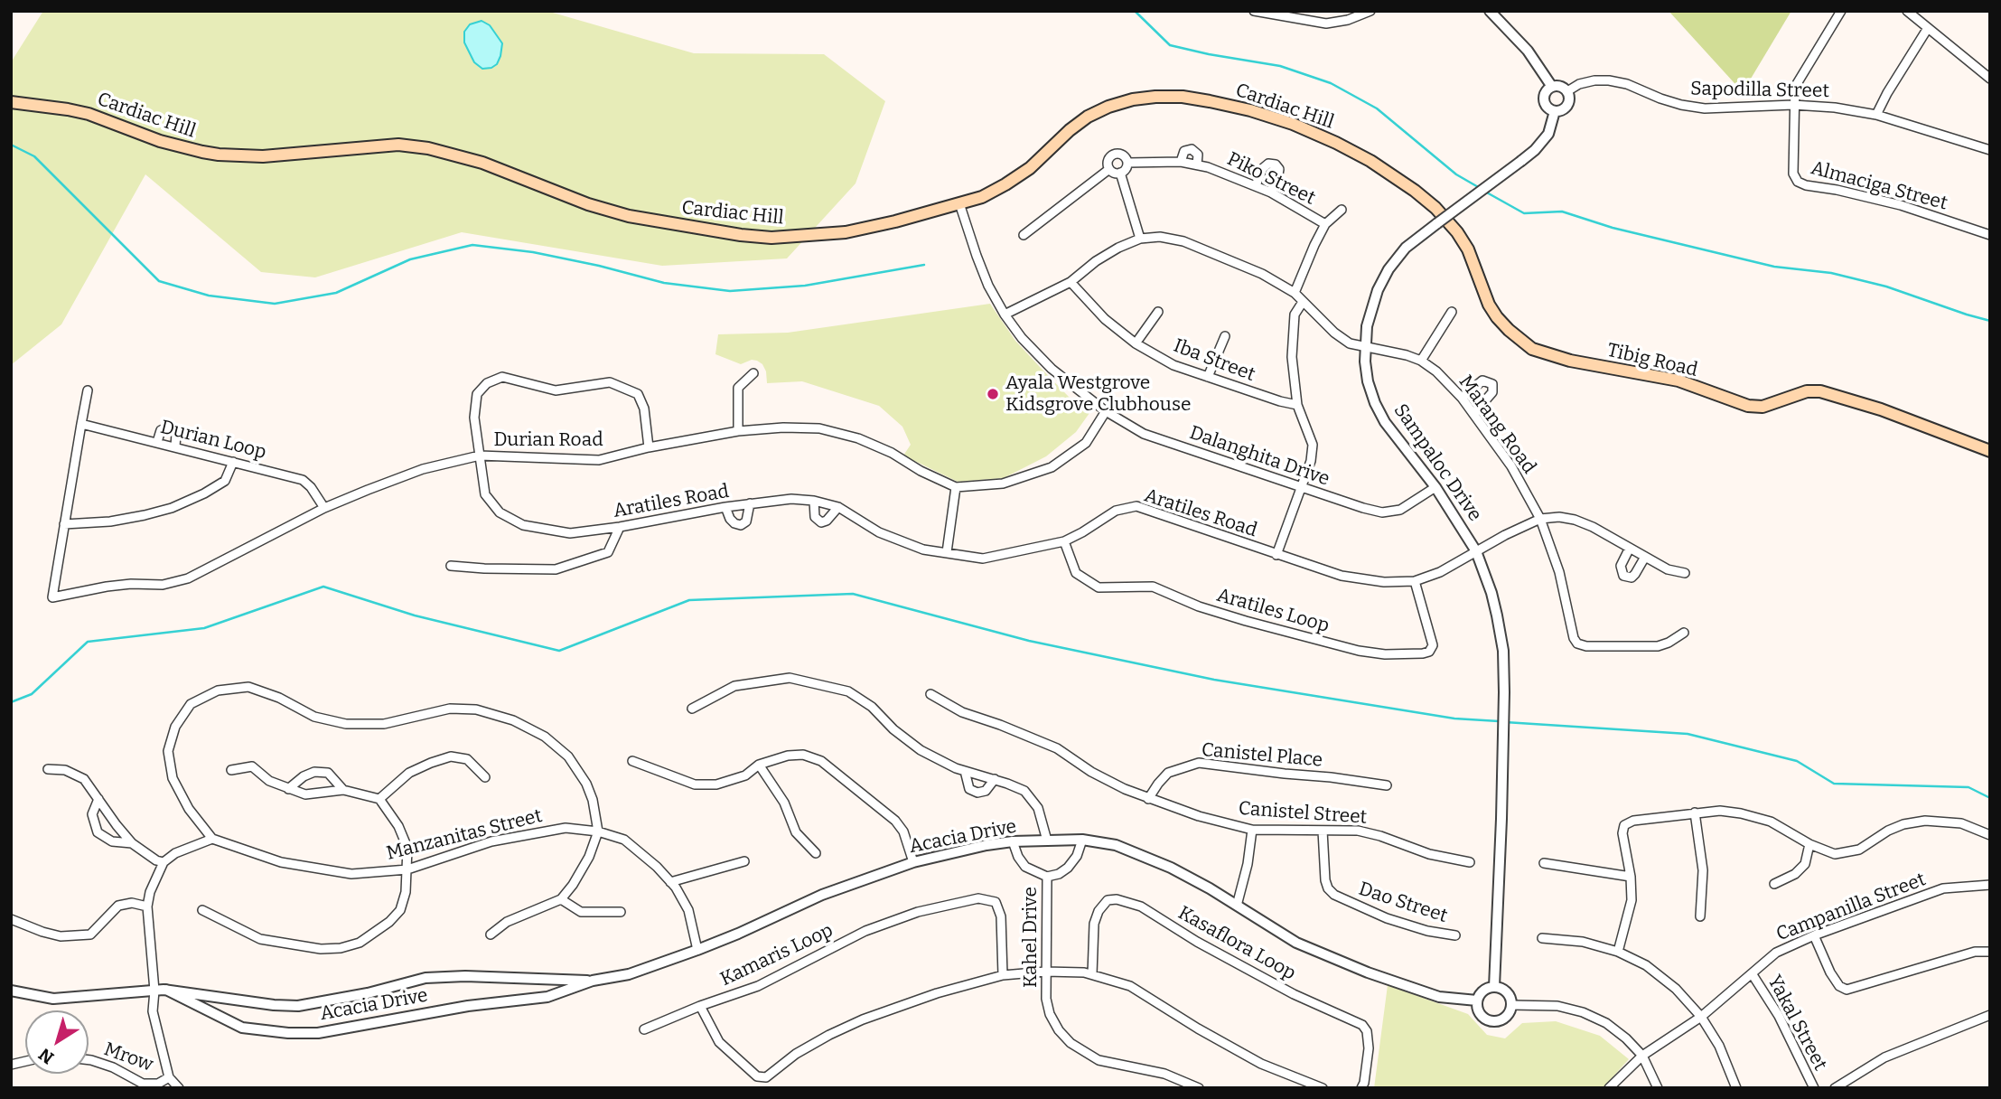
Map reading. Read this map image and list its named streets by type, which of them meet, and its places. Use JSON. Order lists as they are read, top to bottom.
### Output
{
  "streets": {
    "main road": ["Cardiac Hill", "Tibig Road"],
    "street": [
      "Sapodilla Street",
      "Piko Street",
      "Almaciga Street",
      "Iba Street",
      "Marang Road",
      "Durian Loop",
      "Durian Road",
      "Dalanghita Drive",
      "Sampaloc Drive",
      "Aratiles Road",
      "Aratiles Loop",
      "Canistel Place",
      "Canistel Street",
      "Manzanitas Street",
      "Acacia Drive",
      "Dao Street",
      "Campanilla Street",
      "Kahel Drive",
      "Kasaflora Loop",
      "Kamaris Loop",
      "Yakal Street",
      "Mrow"
    ]
  },
  "crossings": [
    ["Sapodilla Street", "Almaciga Street"],
    ["Sapodilla Street", "Sampaloc Drive"],
    ["Cardiac Hill", "Tibig Road"],
    ["Cardiac Hill", "Dalanghita Drive"],
    ["Iba Street", "Marang Road"],
    ["Marang Road", "Dalanghita Drive"],
    ["Marang Road", "Sampaloc Drive"],
    ["Marang Road", "Aratiles Road"],
    ["Durian Loop", "Durian Road"],
    ["Durian Road", "Dalanghita Drive"],
    ["Durian Road", "Aratiles Road"],
    ["Dalanghita Drive", "Sampaloc Drive"],
    ["Sampaloc Drive", "Aratiles Road"],
    ["Sampaloc Drive", "Acacia Drive"],
    ["Aratiles Road", "Aratiles Loop"],
    ["Canistel Place", "Canistel Street"],
    ["Canistel Street", "Dao Street"],
    ["Manzanitas Street", "Acacia Drive"],
    ["Campanilla Street", "Yakal Street"]
  ],
  "places": ["Ayala Westgrove Kidsgrove Clubhouse"],
  "north": "bottom left"
}
